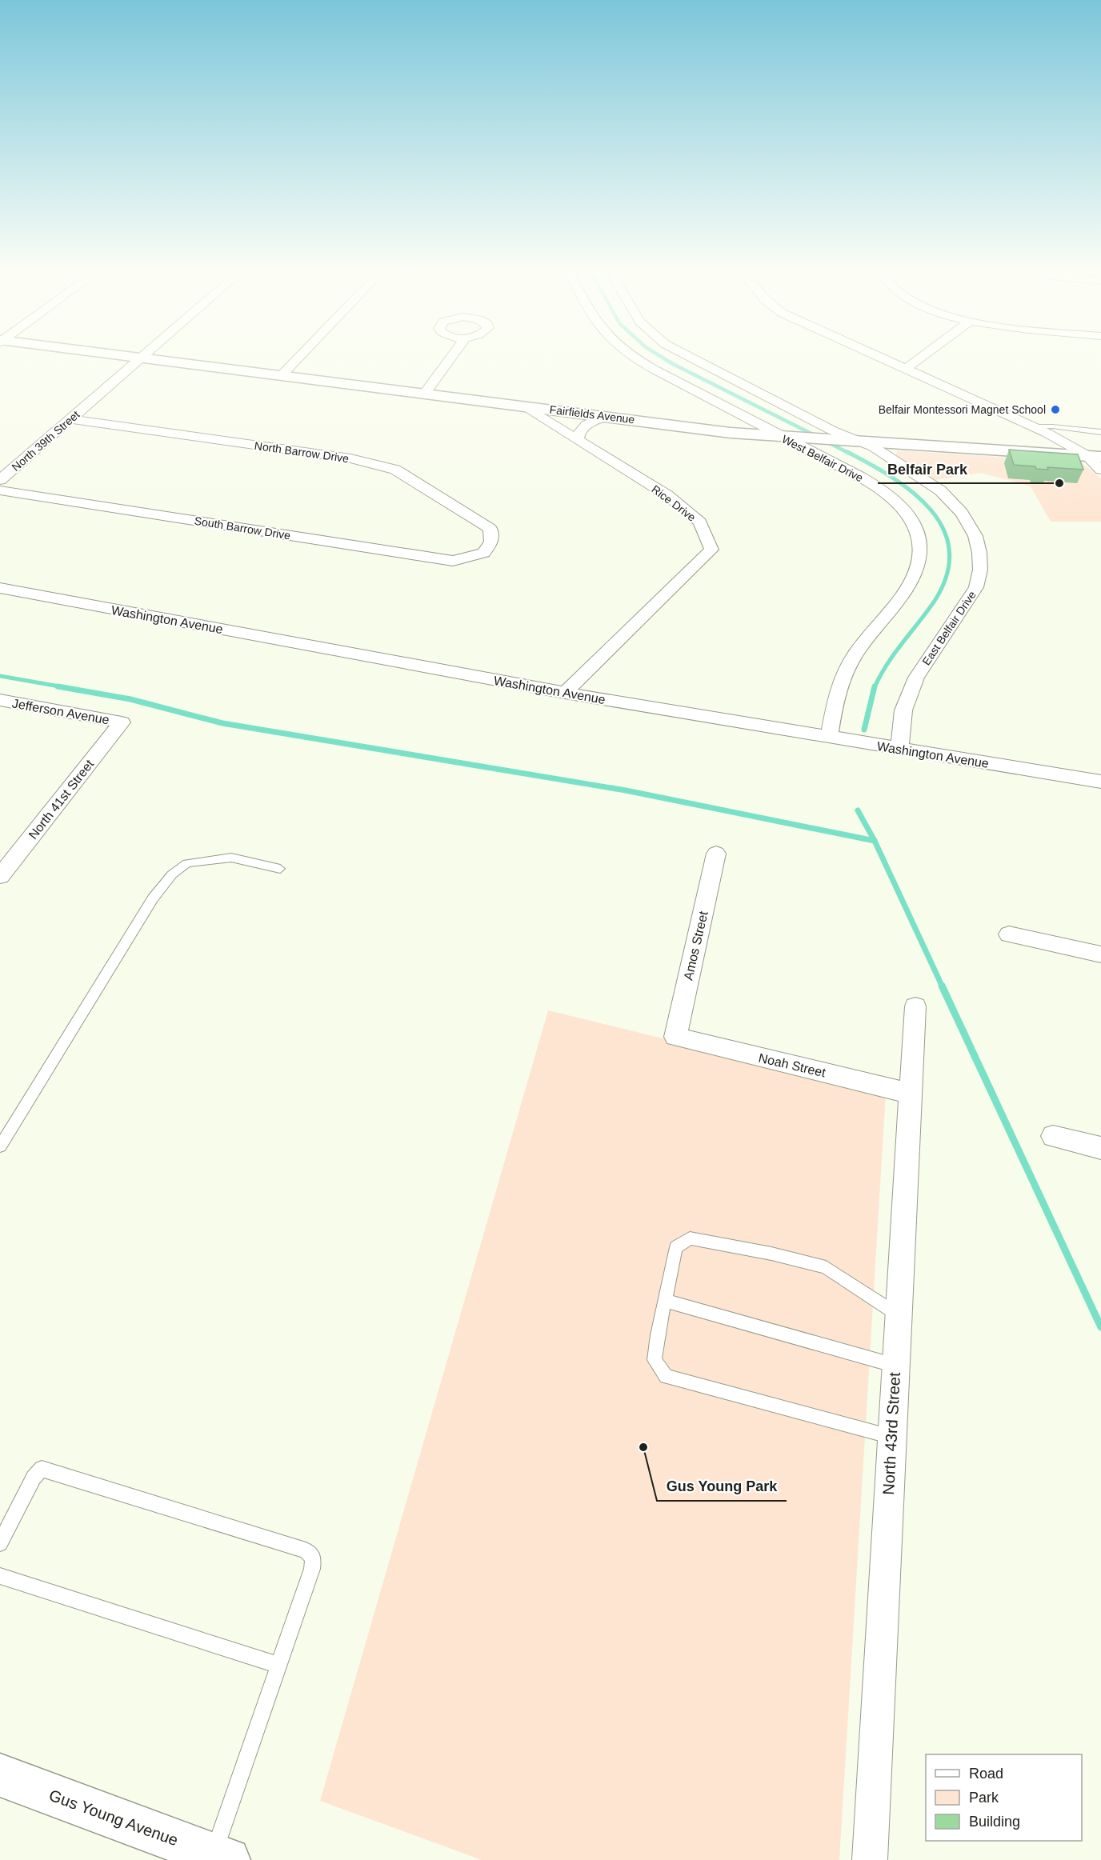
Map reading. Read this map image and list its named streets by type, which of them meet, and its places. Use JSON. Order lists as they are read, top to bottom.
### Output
{
  "streets": {
    "street": [
      "Fairfields Avenue",
      "North 39th Street",
      "North Barrow Drive",
      "West Belfair Drive",
      "Rice Drive",
      "South Barrow Drive",
      "Washington Avenue",
      "East Belfair Drive",
      "Jefferson Avenue",
      "North 41st Street",
      "Amos Street",
      "Noah Street",
      "North 43rd Street",
      "Gus Young Avenue"
    ]
  },
  "crossings": [
    ["Fairfields Avenue", "North 39th Street"],
    ["Fairfields Avenue", "West Belfair Drive"],
    ["Fairfields Avenue", "Rice Drive"],
    ["Fairfields Avenue", "East Belfair Drive"],
    ["North 39th Street", "North Barrow Drive"],
    ["North Barrow Drive", "South Barrow Drive"],
    ["West Belfair Drive", "Washington Avenue"],
    ["Rice Drive", "Washington Avenue"],
    ["Washington Avenue", "East Belfair Drive"],
    ["Jefferson Avenue", "North 41st Street"],
    ["Amos Street", "Noah Street"],
    ["Noah Street", "North 43rd Street"]
  ],
  "places": ["Belfair Montessori Magnet School", "Belfair Park", "Gus Young Park"],
  "legend": ["Road", "Park", "Building"]
}
